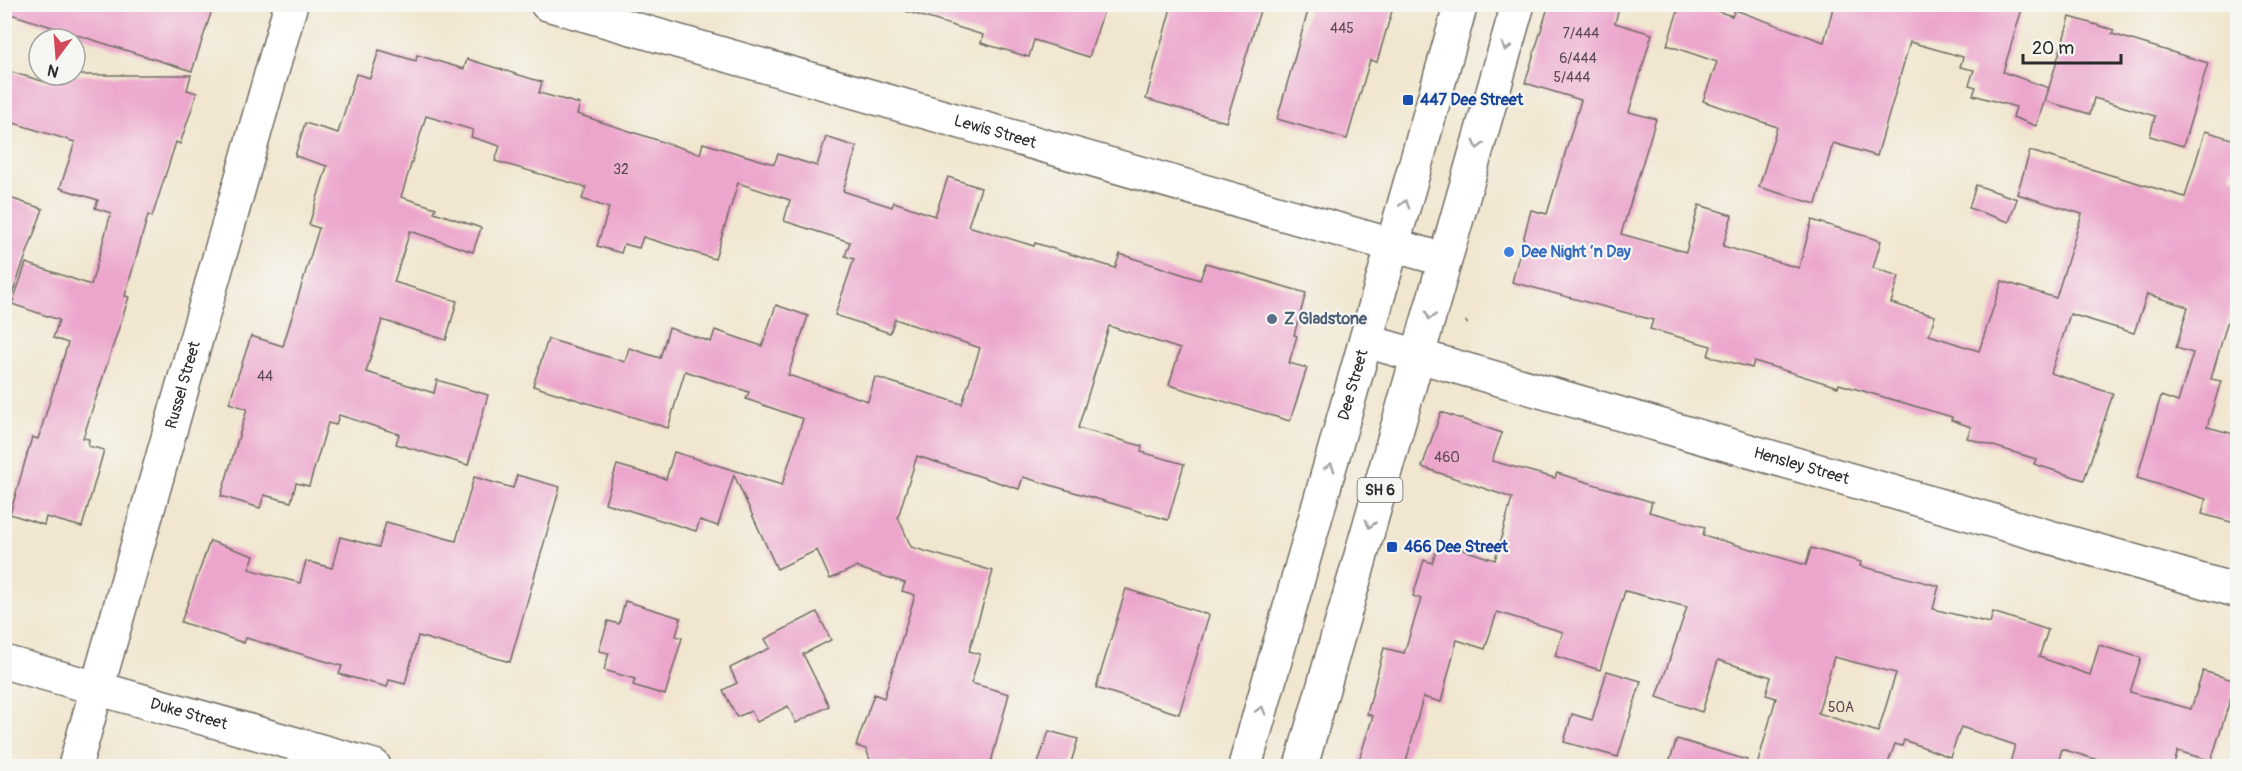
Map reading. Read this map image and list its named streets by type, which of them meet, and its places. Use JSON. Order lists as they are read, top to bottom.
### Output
{
  "streets": {
    "street": [
      "Lewis Street",
      "Russel Street",
      "Dee Street",
      "Hensley Street",
      "SH 6",
      "Duke Street"
    ]
  },
  "crossings": [
    ["Lewis Street", "Dee Street"],
    ["Lewis Street", "SH 6"],
    ["Russel Street", "Duke Street"],
    ["Dee Street", "Hensley Street"],
    ["Hensley Street", "SH 6"]
  ],
  "places": {
    "transit": ["447 Dee Street", "466 Dee Street"],
    "other": ["Dee Night ‘n Day", "Z Gladstone"]
  },
  "house_numbers": [
    "445",
    "7/444",
    "6/444",
    "5/444",
    "32",
    "44",
    "460",
    "50A"
  ],
  "scale_bar": "20 m",
  "north": "bottom"
}
